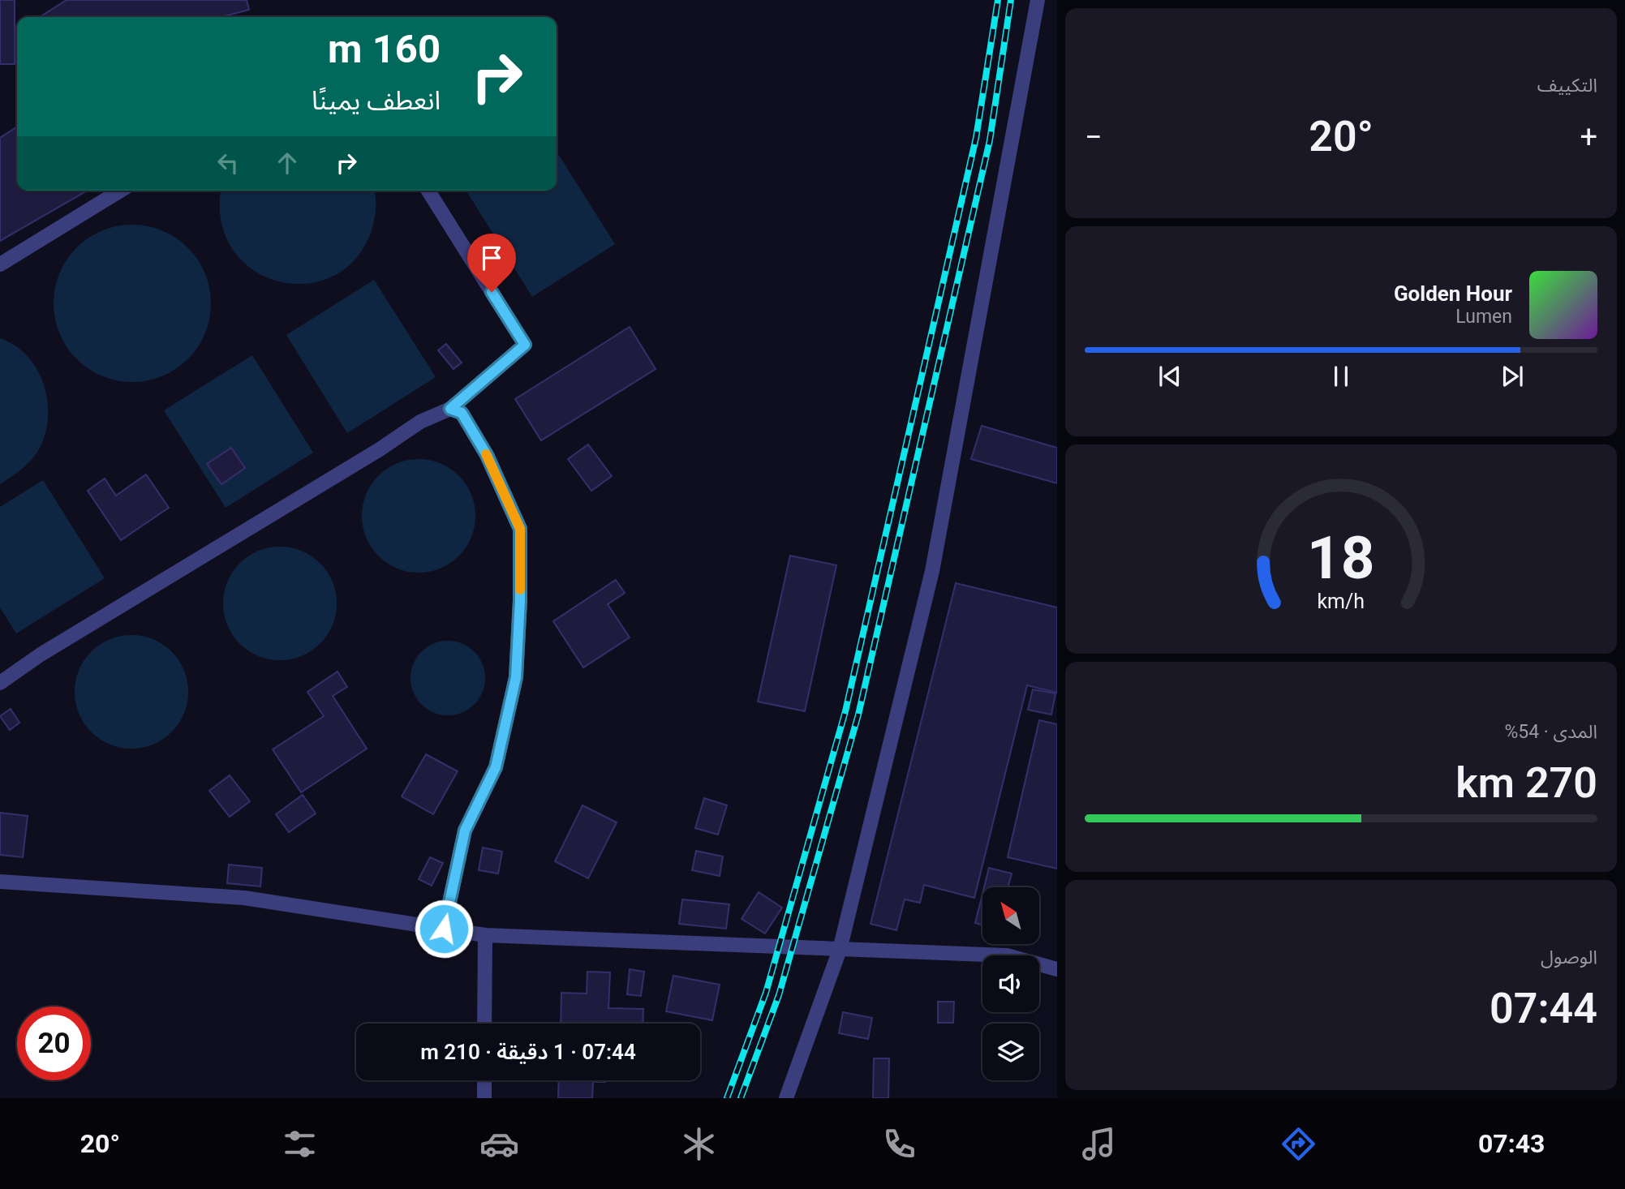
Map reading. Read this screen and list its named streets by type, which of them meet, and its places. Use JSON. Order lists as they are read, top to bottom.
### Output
{
  "north": "top left",
  "page": {
    "tile": [
      "التكييف",
      ["المدى · 54%", "270 km"],
      ["الوصول", "07:44"]
    ],
    "turn": ["160 m", "انعطف يمينًا"],
    "heat": ["−", "20°", "+"],
    "song": ["Golden Hour", "Lumen"],
    "limit": "20",
    "trip": "07:44 · 1 دقيقة · 210 m",
    "tabs": ["07:43", "20°"],
    "gauge": ["18", "km/h"]
  }
}
